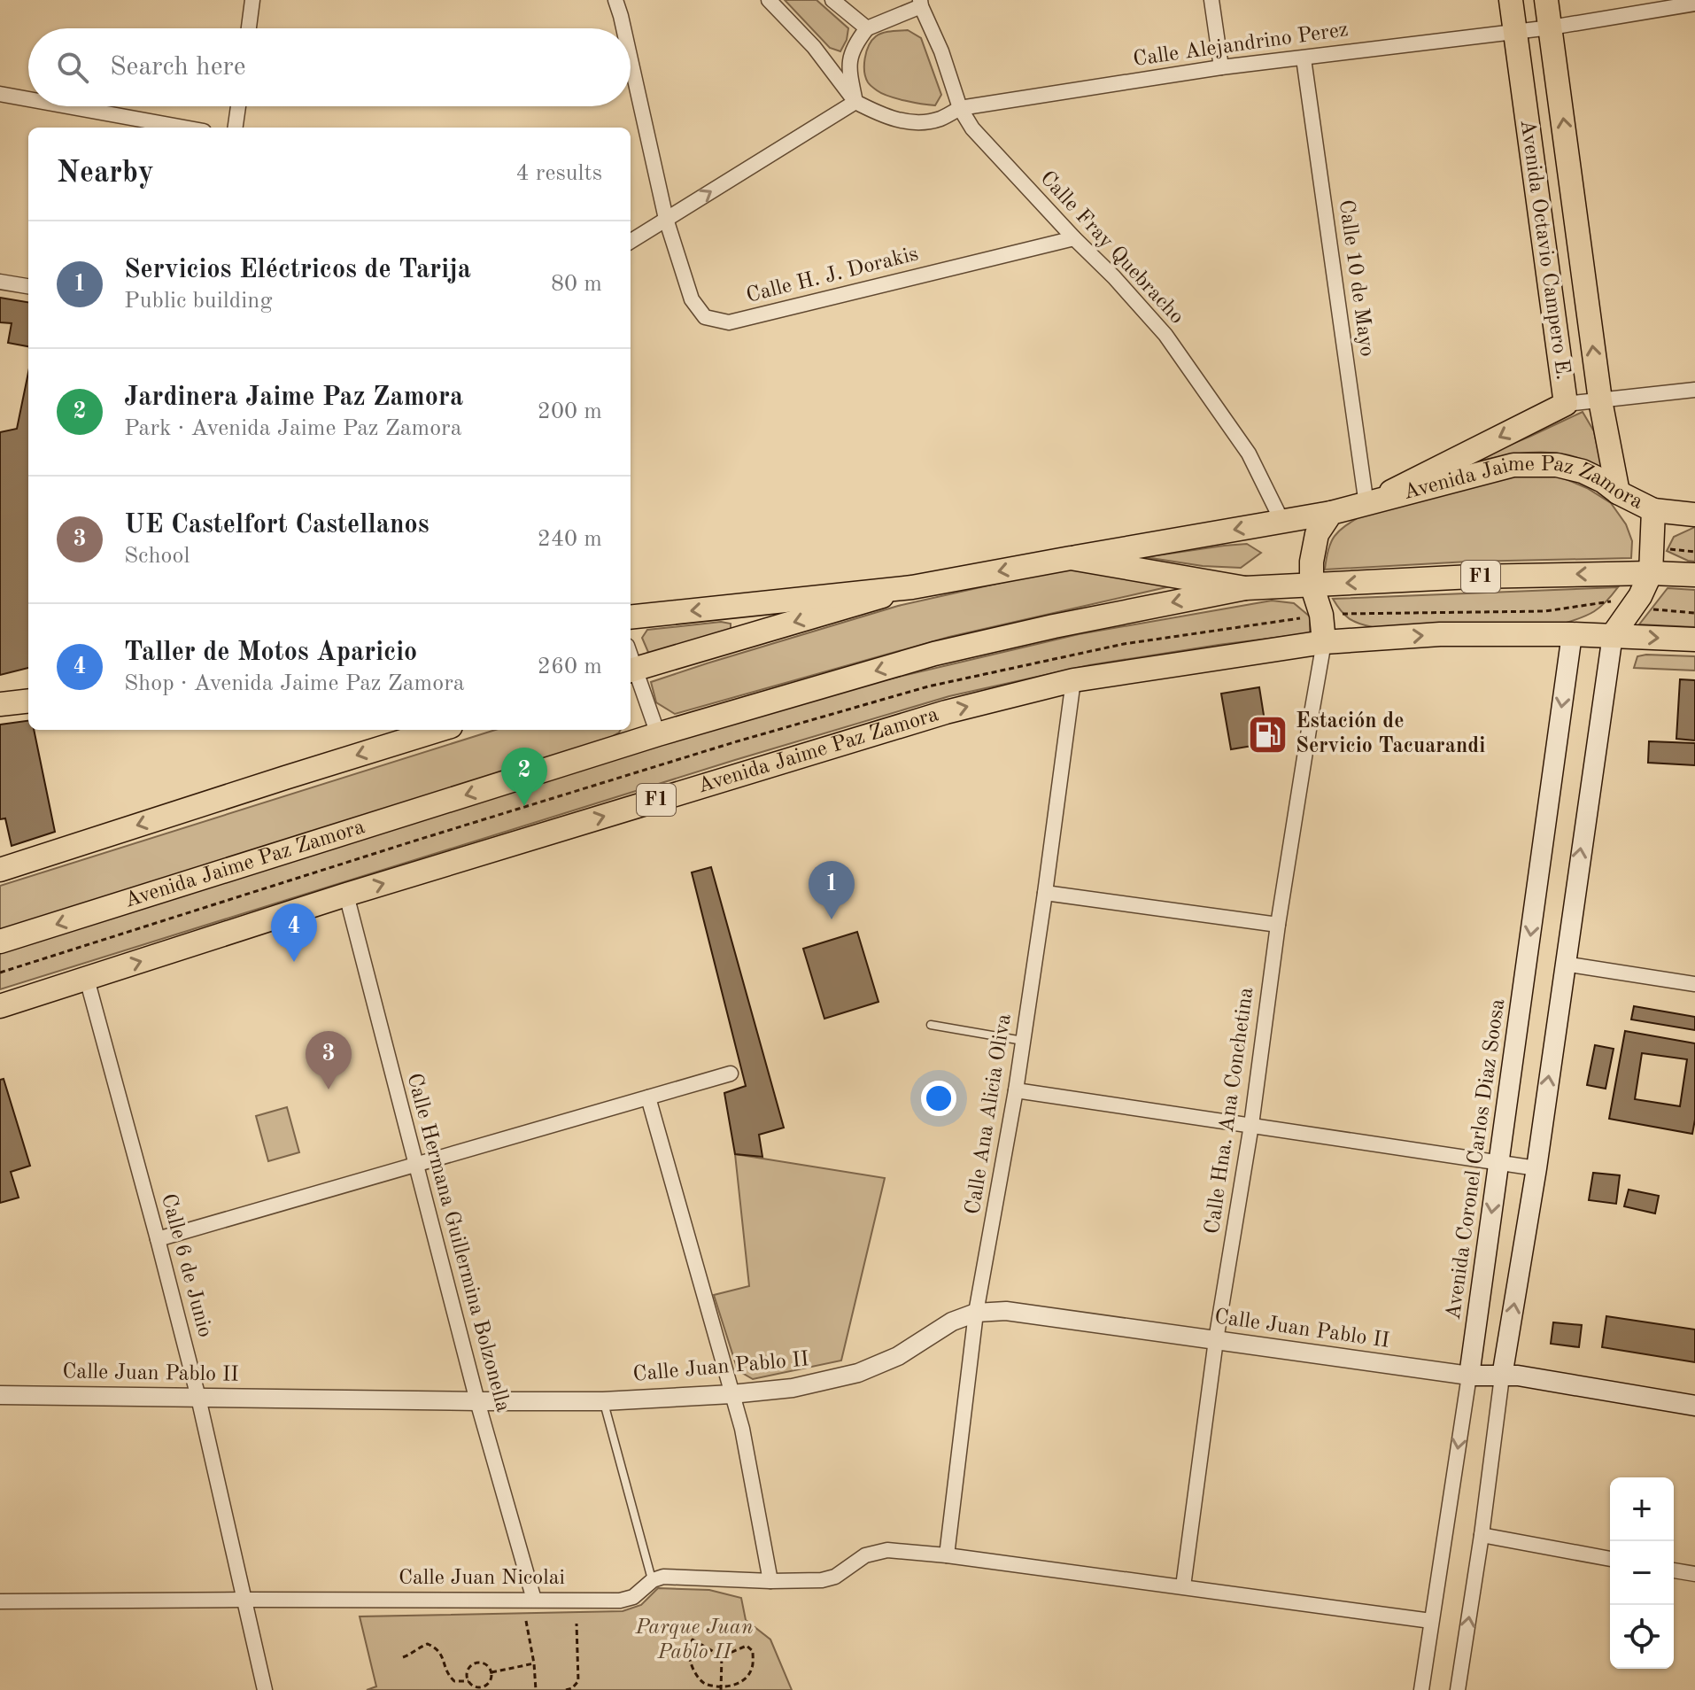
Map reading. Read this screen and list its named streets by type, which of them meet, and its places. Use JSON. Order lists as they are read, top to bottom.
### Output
{
  "streets": {
    "main road": [
      "Avenida Octavio Campero E.",
      "Avenida Jaime Paz Zamora",
      "F1",
      "Avenida Coronel Carlos Diaz Soosa"
    ],
    "street": [
      "Calle Alejandrino Perez",
      "Calle Fray Quebracho",
      "Calle H. J. Dorakis",
      "Calle 10 de Mayo",
      "Calle Hna. Ana Conchetina",
      "Calle Ana Alicia Oliva",
      "Calle Hermana Guillermina Bolzonella",
      "Calle 6 de Junio",
      "Calle Juan Pablo II",
      "Calle Juan Nicolai"
    ]
  },
  "crossings": [
    ["Calle Alejandrino Perez", "Calle Fray Quebracho"],
    ["Calle Alejandrino Perez", "Avenida Octavio Campero E."],
    ["Calle Alejandrino Perez", "Calle 10 de Mayo"],
    ["Calle Fray Quebracho", "Calle H. J. Dorakis"],
    ["Calle Fray Quebracho", "Avenida Jaime Paz Zamora"],
    ["Avenida Octavio Campero E.", "Calle 10 de Mayo"],
    ["Avenida Octavio Campero E.", "Avenida Jaime Paz Zamora"],
    ["Calle 10 de Mayo", "Avenida Jaime Paz Zamora"],
    ["Avenida Jaime Paz Zamora", "F1"],
    ["Avenida Jaime Paz Zamora", "Calle Hna. Ana Conchetina"],
    ["Avenida Jaime Paz Zamora", "Calle Ana Alicia Oliva"],
    ["Avenida Jaime Paz Zamora", "Avenida Coronel Carlos Diaz Soosa"],
    ["Avenida Jaime Paz Zamora", "Calle Hermana Guillermina Bolzonella"],
    ["Avenida Jaime Paz Zamora", "Calle 6 de Junio"],
    ["Calle Hna. Ana Conchetina", "Calle Juan Pablo II"],
    ["Calle Hna. Ana Conchetina", "Calle Juan Nicolai"],
    ["Calle Ana Alicia Oliva", "Calle Juan Pablo II"],
    ["Calle Ana Alicia Oliva", "Calle Juan Nicolai"],
    ["Avenida Coronel Carlos Diaz Soosa", "Calle Juan Pablo II"],
    ["Avenida Coronel Carlos Diaz Soosa", "Calle Juan Nicolai"],
    ["Calle Hermana Guillermina Bolzonella", "Calle Juan Pablo II"],
    ["Calle Hermana Guillermina Bolzonella", "Calle Juan Nicolai"],
    ["Calle 6 de Junio", "Calle Juan Pablo II"],
    ["Calle 6 de Junio", "Calle Juan Nicolai"]
  ],
  "parks": ["Parque Juan Pablo II"],
  "places": {
    "fuel station": ["Estación de Servicio Tacuarandi"]
  },
  "page": {
    "search": "Search here",
    "heading": ["Nearby", "4 results"],
    "list": [
      {
        "mark": "1",
        "name": "Servicios Eléctricos de Tarija",
        "note": "Public building",
        "value": "80 m"
      },
      {
        "mark": "2",
        "name": "Jardinera Jaime Paz Zamora",
        "note": "Park · Avenida Jaime Paz Zamora",
        "value": "200 m"
      },
      {
        "mark": "3",
        "name": "UE Castelfort Castellanos",
        "note": "School",
        "value": "240 m"
      },
      {
        "mark": "4",
        "name": "Taller de Motos Aparicio",
        "note": "Shop · Avenida Jaime Paz Zamora",
        "value": "260 m"
      }
    ],
    "pins": [
      "2",
      "1",
      "4",
      "3"
    ],
    "map_buttons": ["+", "−"]
  }
}
